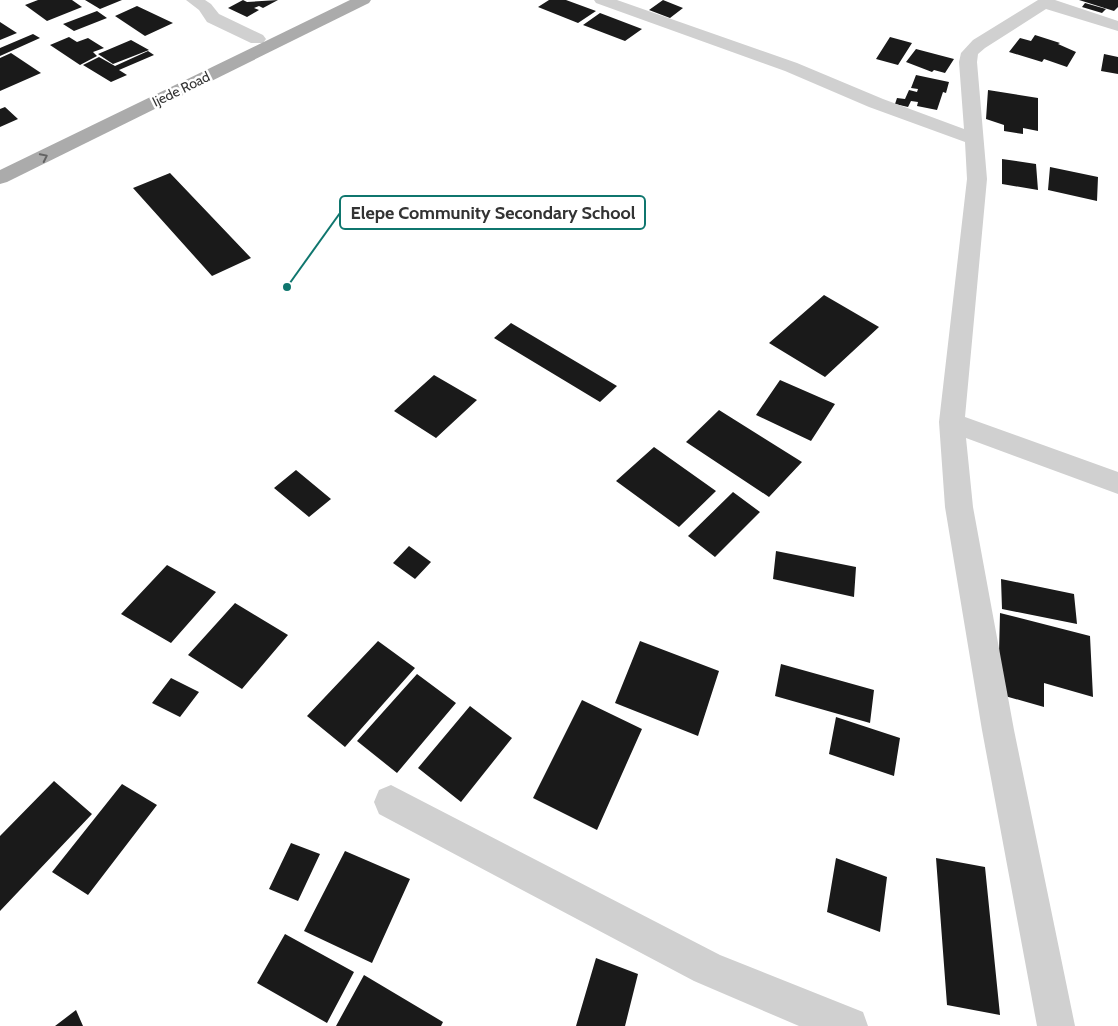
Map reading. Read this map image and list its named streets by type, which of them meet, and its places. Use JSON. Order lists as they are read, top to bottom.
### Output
{
  "streets": {
    "main road": ["Ijede Road"]
  },
  "places": ["Elepe Community Secondary School"]
}
